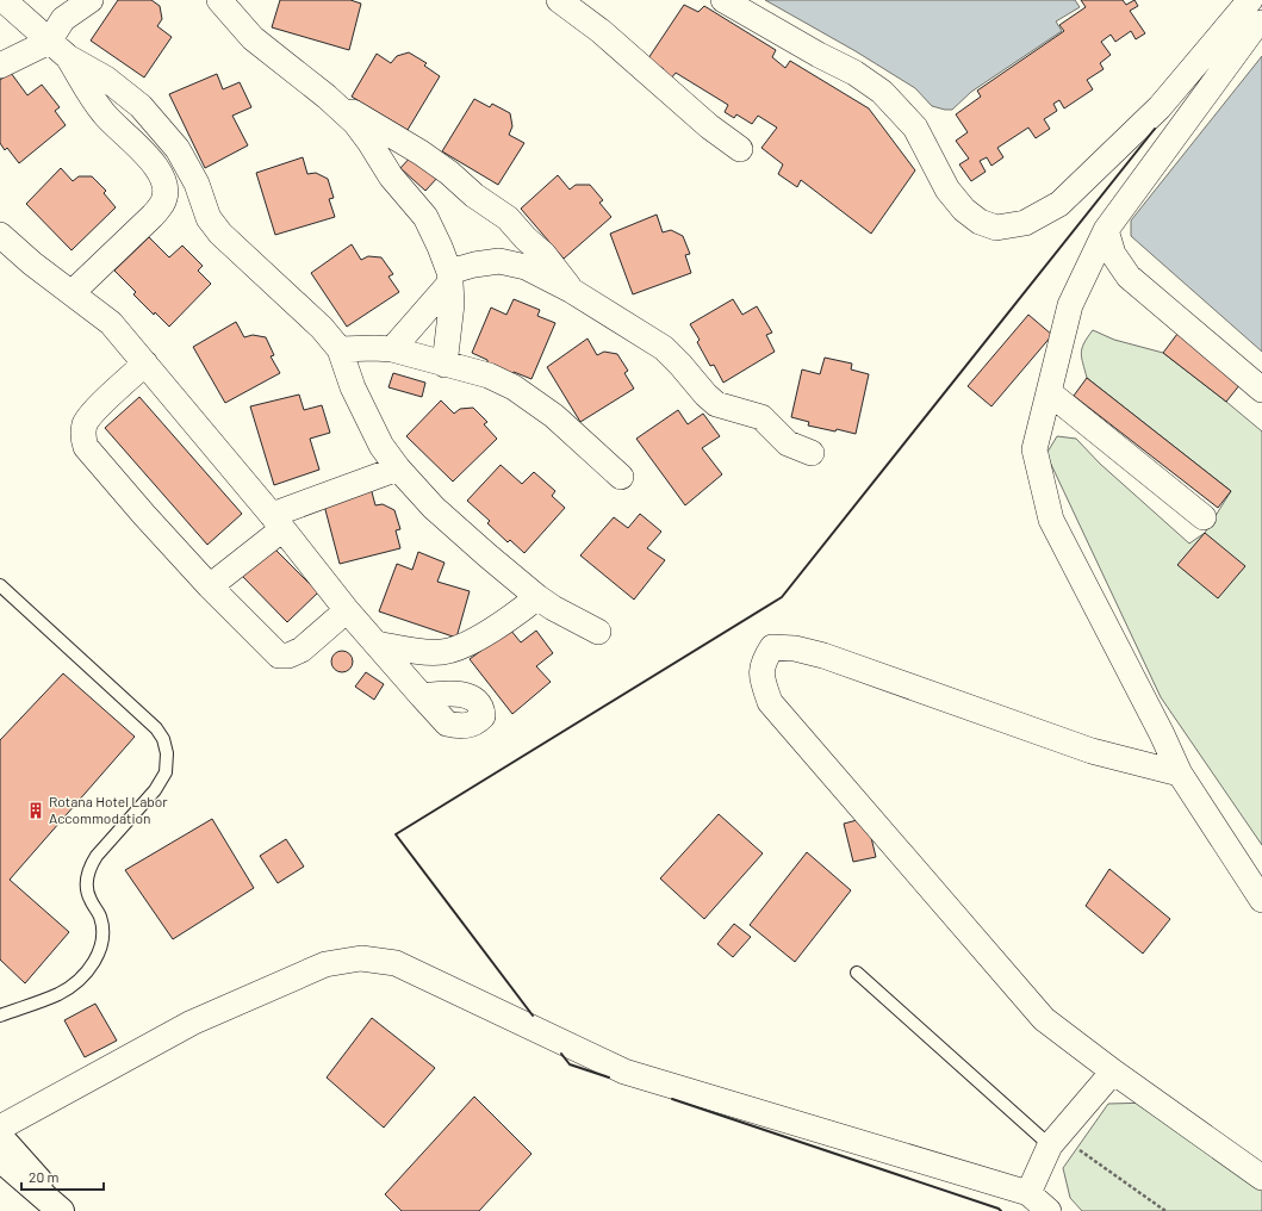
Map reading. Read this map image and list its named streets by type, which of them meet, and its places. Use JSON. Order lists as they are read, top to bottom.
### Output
{
  "places": {
    "building": ["Rotana Hotel Labor Accommodation"]
  },
  "scale_bar": "20 m"
}
